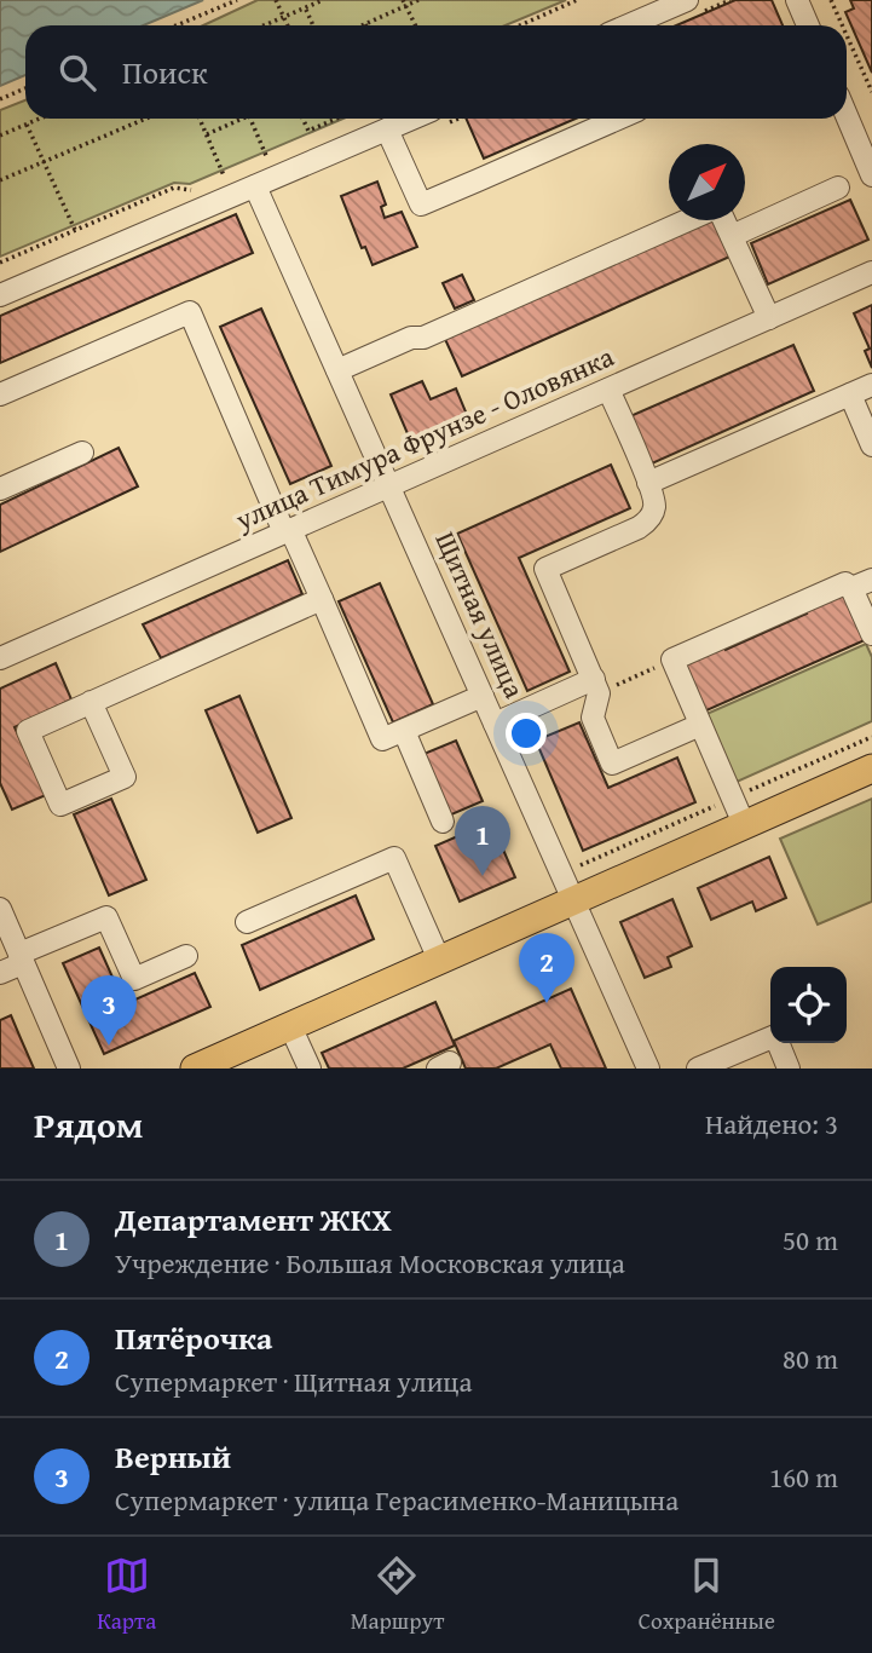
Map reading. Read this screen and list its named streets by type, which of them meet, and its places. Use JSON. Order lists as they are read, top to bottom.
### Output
{
  "streets": {
    "street": ["улица Тимура Фрунзе - Оловянка", "Щитная улица"]
  },
  "crossings": [
    ["улица Тимура Фрунзе - Оловянка", "Щитная улица"]
  ],
  "north": "top right",
  "page": {
    "search": "Поиск",
    "pins": ["1", "2", "3"],
    "heading": ["Рядом", "Найдено: 3"],
    "list": [
      {
        "mark": "1",
        "name": "Департамент ЖКХ",
        "note": "Учреждение · Большая Московская улица",
        "value": "50 m"
      },
      {
        "mark": "2",
        "name": "Пятёрочка",
        "note": "Супермаркет · Щитная улица",
        "value": "80 m"
      },
      {
        "mark": "3",
        "name": "Верный",
        "note": "Супермаркет · улица Герасименко-Маницына",
        "value": "160 m"
      }
    ],
    "nav": ["Карта", "Маршрут", "Сохранённые"]
  }
}
